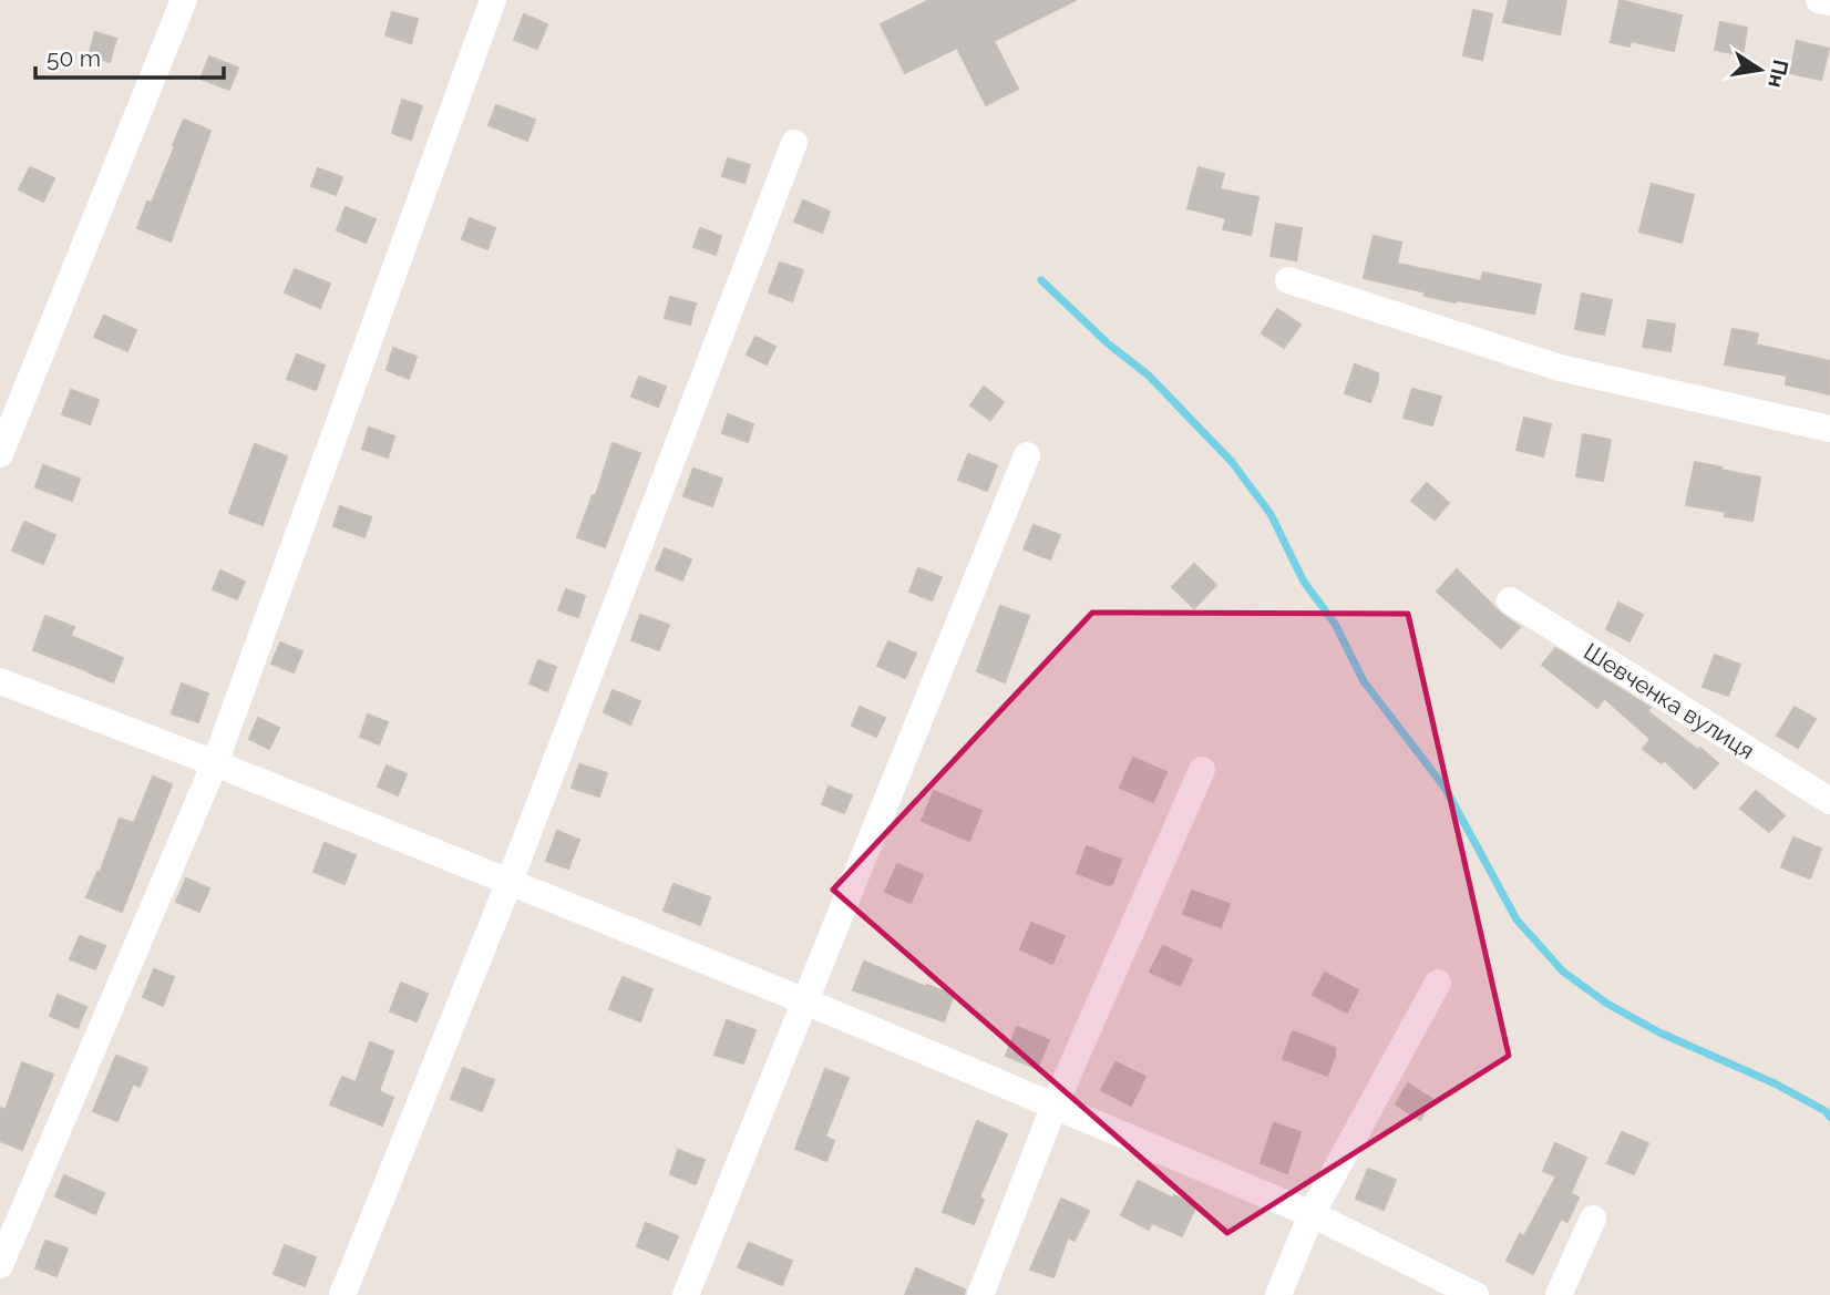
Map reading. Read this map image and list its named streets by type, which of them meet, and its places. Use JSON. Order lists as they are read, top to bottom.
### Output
{
  "streets": {
    "street": ["Шевченка вулиця"]
  },
  "scale_bar": "50 m",
  "north": "right"
}
